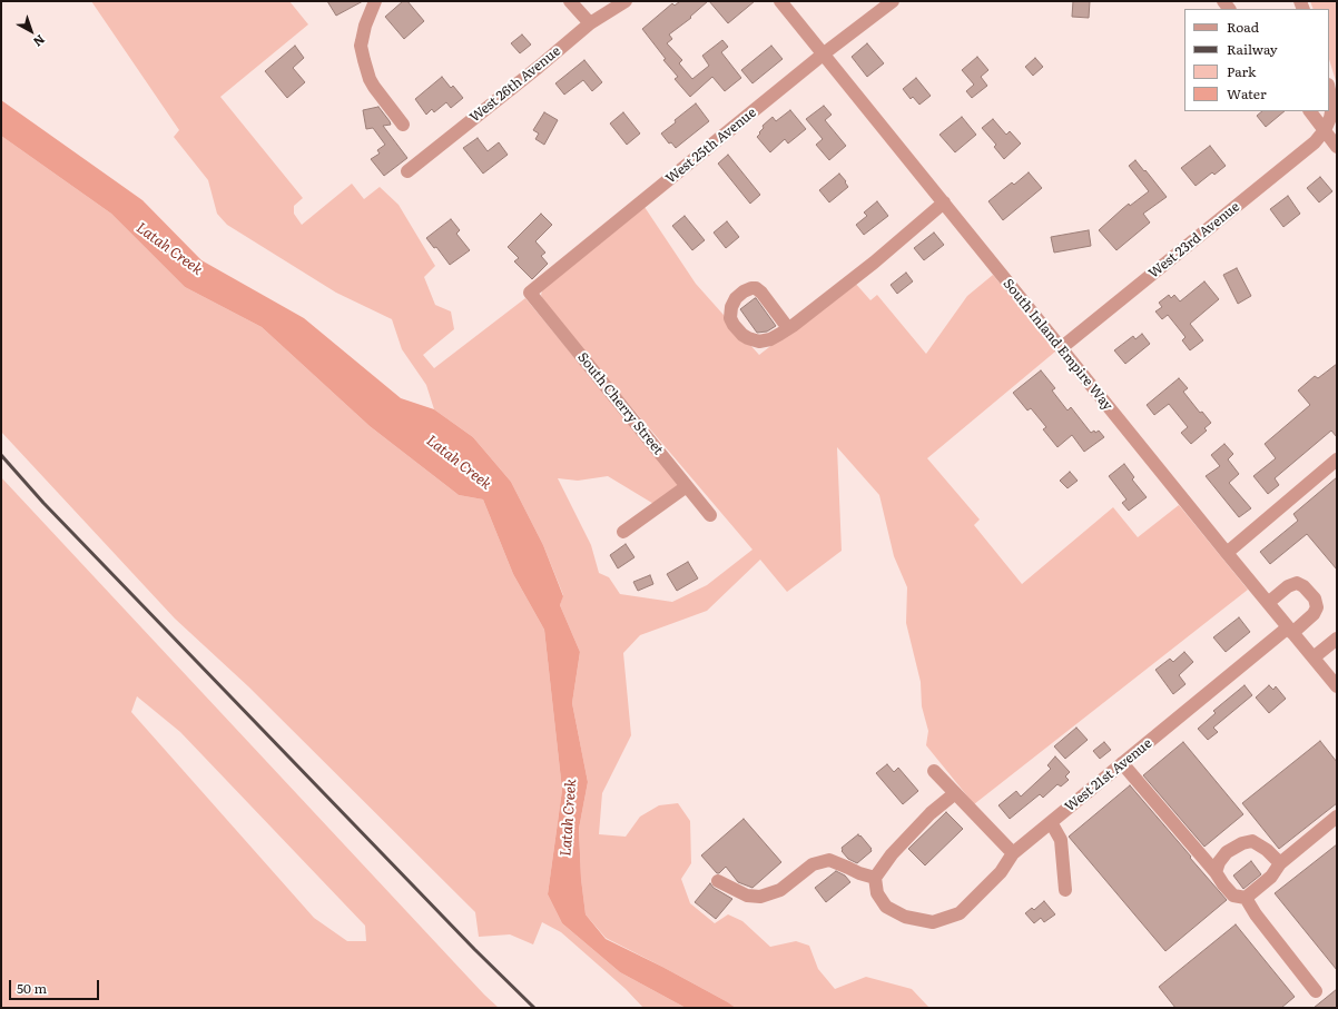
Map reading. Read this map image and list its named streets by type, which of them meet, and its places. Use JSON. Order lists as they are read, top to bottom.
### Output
{
  "streets": {
    "street": [
      "West 26th Avenue",
      "West 25th Avenue",
      "West 23rd Avenue",
      "South Inland Empire Way",
      "South Cherry Street",
      "West 21st Avenue"
    ]
  },
  "crossings": [
    ["West 25th Avenue", "South Inland Empire Way"],
    ["West 25th Avenue", "South Cherry Street"],
    ["West 23rd Avenue", "South Inland Empire Way"],
    ["South Inland Empire Way", "West 21st Avenue"]
  ],
  "water": ["Latah Creek"],
  "legend": [
    "Road",
    "Railway",
    "Park",
    "Water"
  ],
  "scale_bar": "50 m",
  "north": "bottom right"
}
